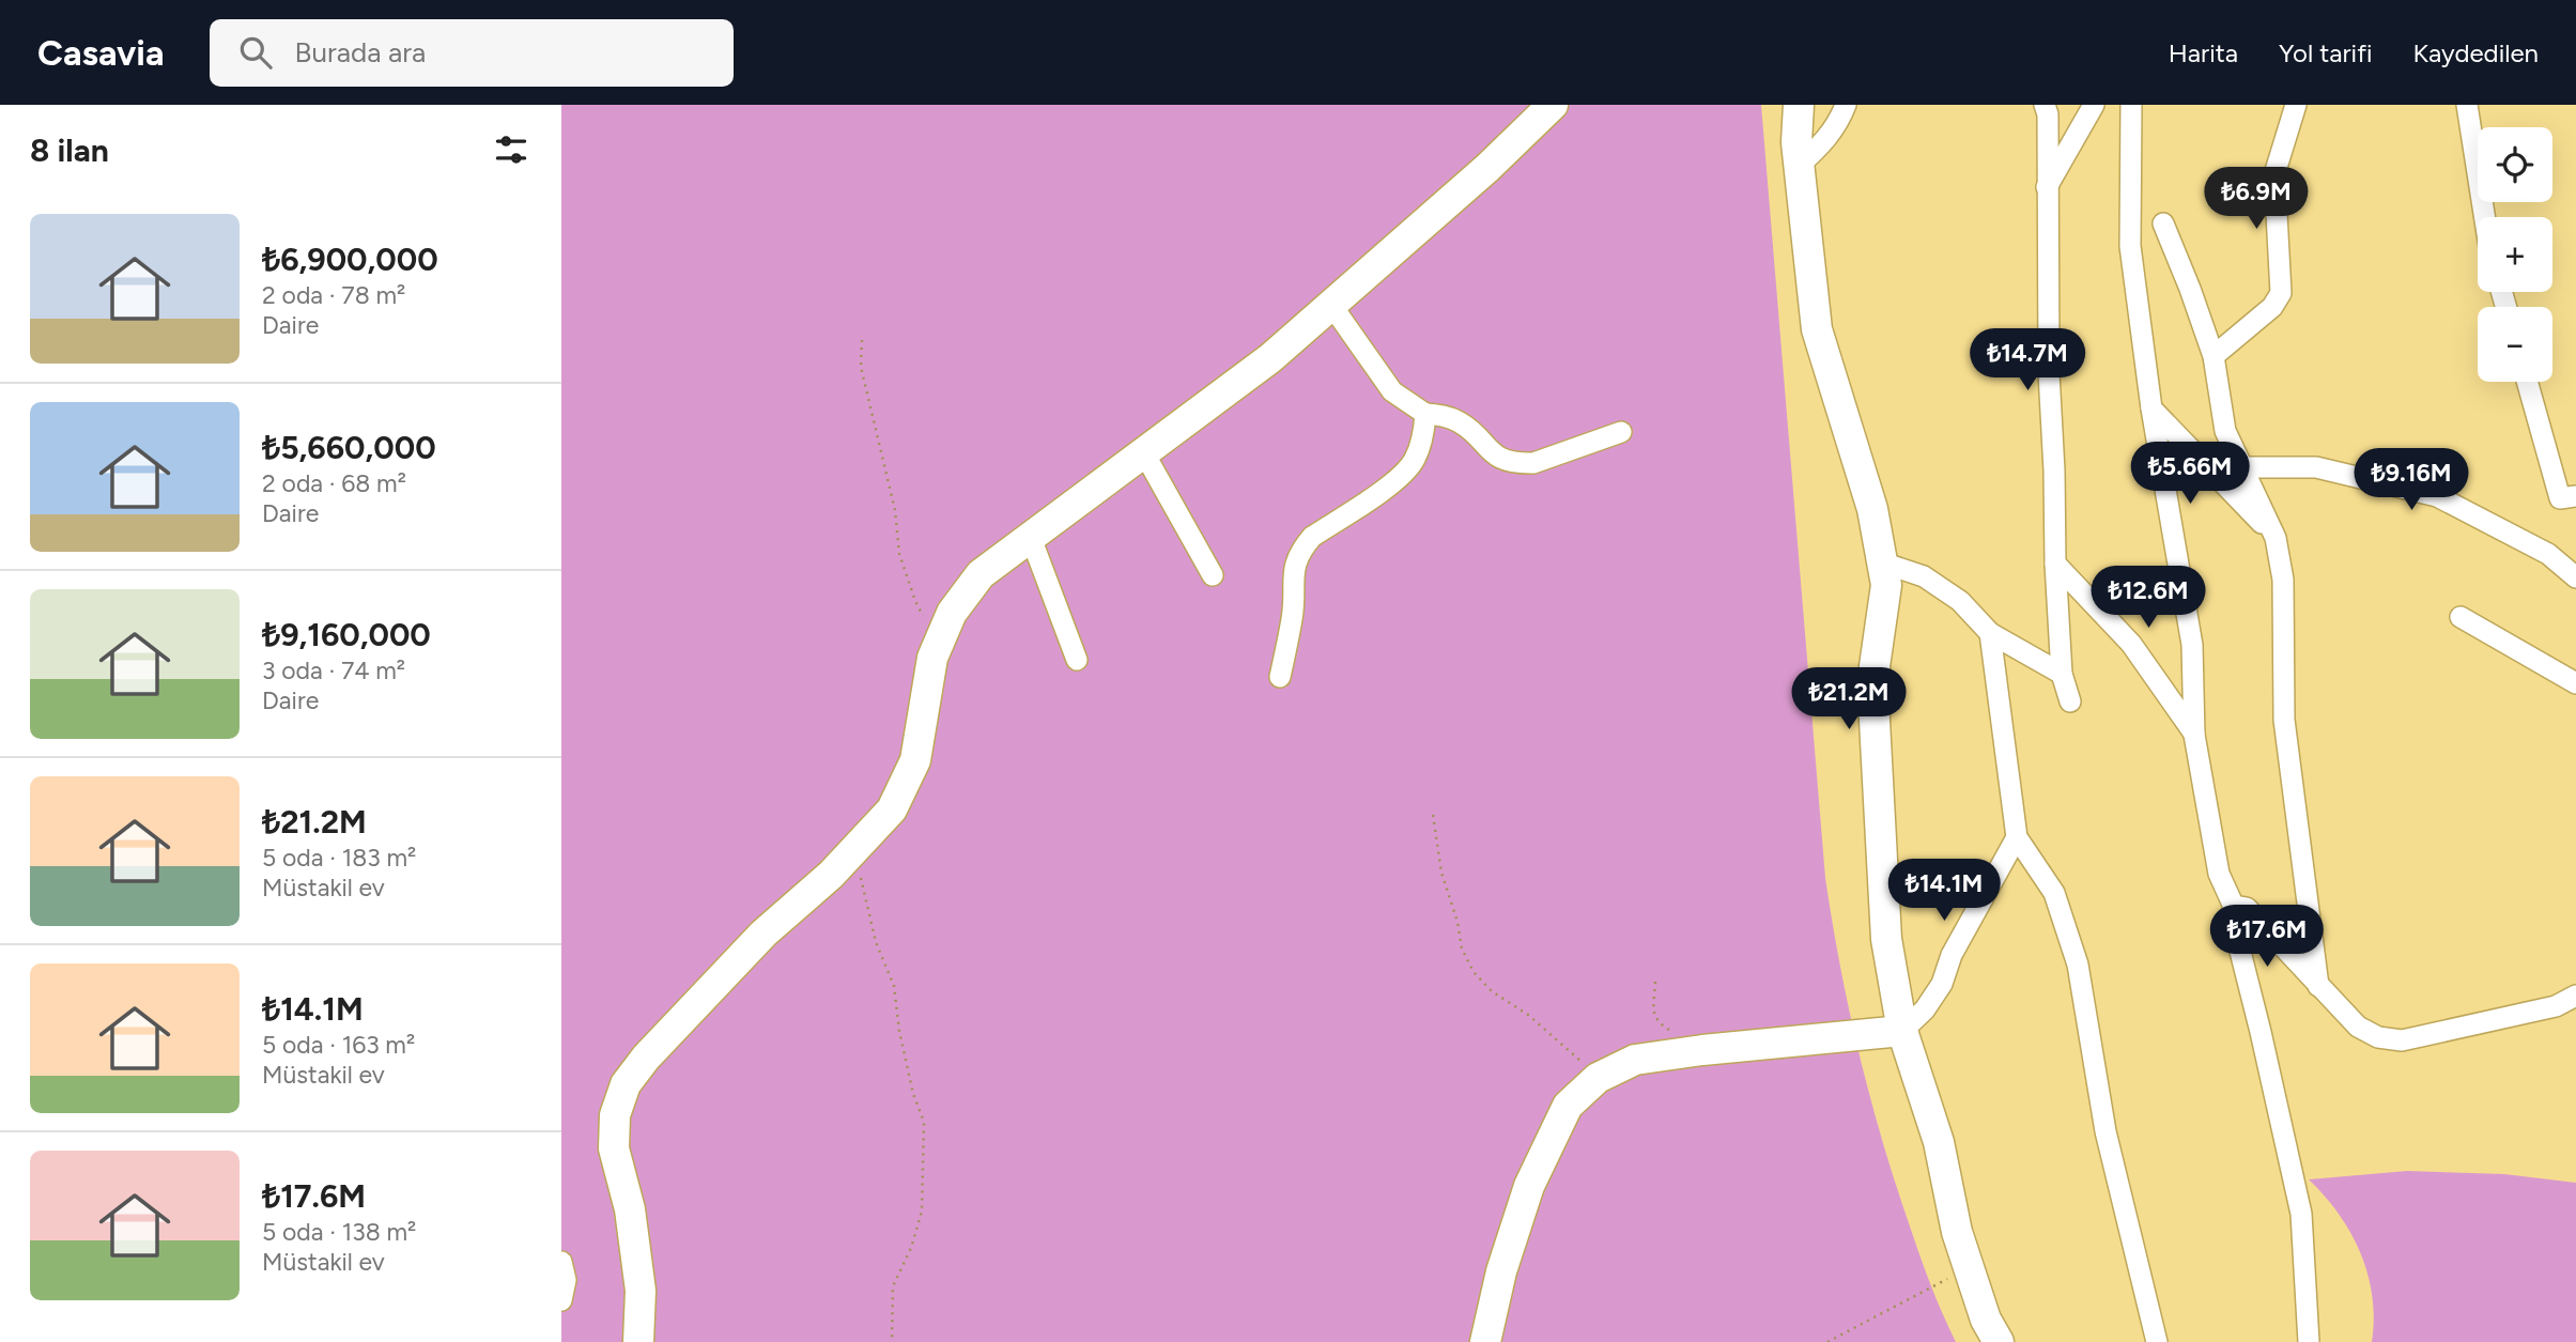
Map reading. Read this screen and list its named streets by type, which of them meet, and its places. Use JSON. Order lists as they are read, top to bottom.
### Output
{
  "page": {
    "header": "Casavia",
    "search": "Burada ara",
    "nav": ["Harita", "Yol tarifi", "Kaydedilen"],
    "heading": "8 ilan",
    "map_buttons": ["+", "−"],
    "price": [
      "₺6.9M",
      "₺14.7M",
      "₺5.66M",
      "₺9.16M",
      "₺12.6M",
      "₺21.2M",
      "₺14.1M",
      "₺17.6M"
    ],
    "list": [
      {
        "name": "₺6,900,000",
        "note": "2 oda · 78 m² · Daire"
      },
      {
        "name": "₺5,660,000",
        "note": "2 oda · 68 m² · Daire"
      },
      {
        "name": "₺9,160,000",
        "note": "3 oda · 74 m² · Daire"
      },
      {
        "name": "₺21.2M",
        "note": "5 oda · 183 m² · Müstakil ev"
      },
      {
        "name": "₺14.1M",
        "note": "5 oda · 163 m² · Müstakil ev"
      },
      {
        "name": "₺17.6M",
        "note": "5 oda · 138 m² · Müstakil ev"
      }
    ]
  }
}
